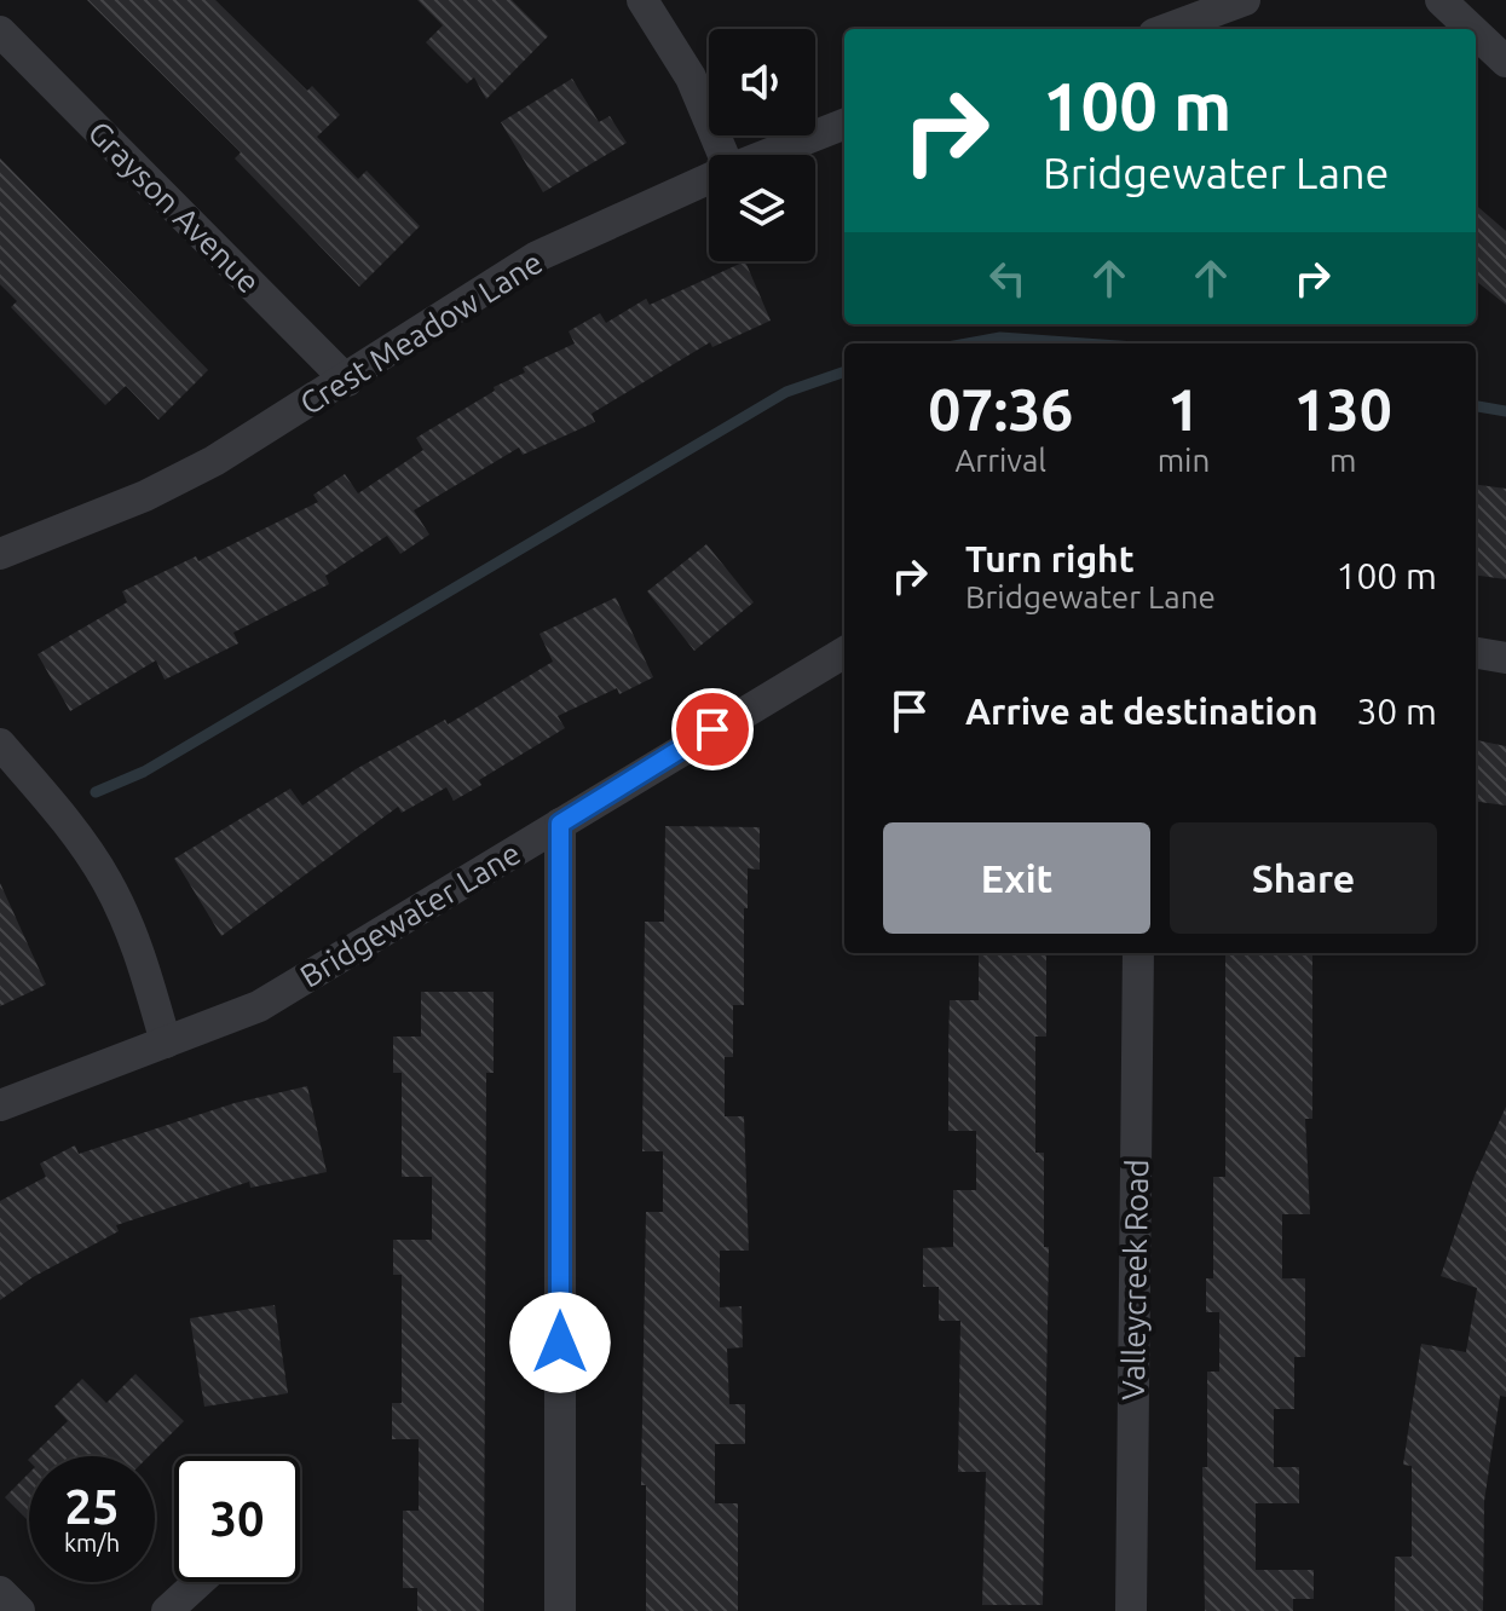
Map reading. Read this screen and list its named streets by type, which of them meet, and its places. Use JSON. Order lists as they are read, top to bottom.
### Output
{
  "streets": {
    "street": [
      "Grayson Avenue",
      "Crest Meadow Lane",
      "Bridgewater Lane",
      "Valleycreek Road"
    ]
  },
  "crossings": [
    ["Grayson Avenue", "Crest Meadow Lane"]
  ],
  "page": {
    "turn": ["100 m", "Bridgewater Lane"],
    "eta": [
      "07:36",
      "Arrival",
      "1",
      "min",
      "130",
      "m"
    ],
    "list": [
      {
        "name": "Turn right",
        "note": "Bridgewater Lane",
        "value": "100 m"
      },
      {
        "name": "Arrive at destination",
        "value": "30 m"
      }
    ],
    "buttons": ["Exit", "Share"],
    "speed": "25 km/h",
    "limit": "30"
  }
}
